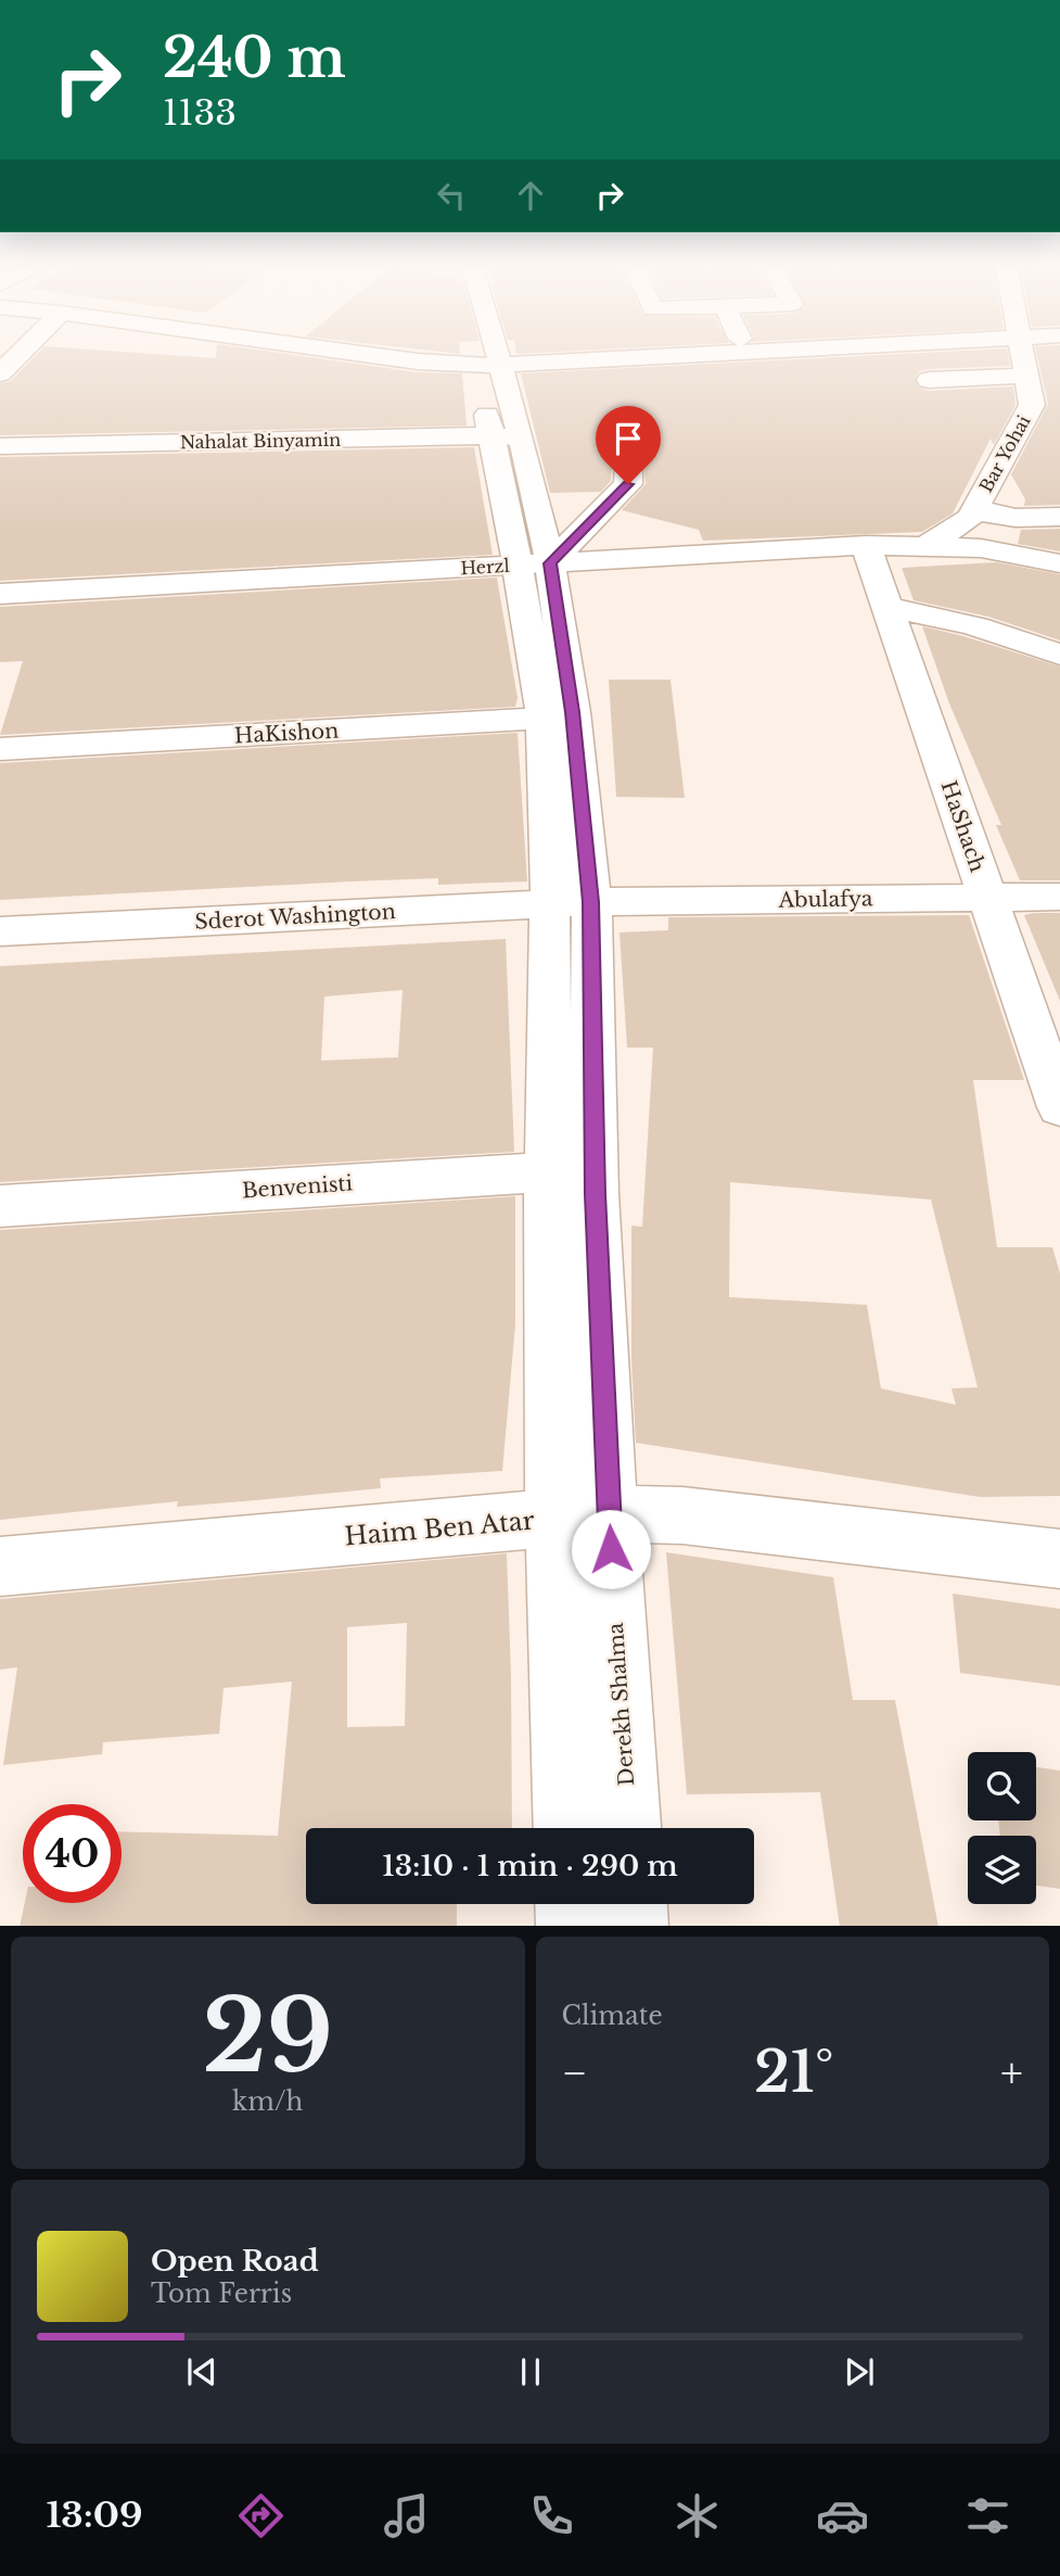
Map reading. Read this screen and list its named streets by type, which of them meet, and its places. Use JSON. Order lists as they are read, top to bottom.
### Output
{
  "streets": {
    "street": [
      "Nahalat Binyamin",
      "Bar Yohai",
      "Herzl",
      "HaKishon",
      "HaShach",
      "Abulafya",
      "Sderot Washington",
      "Benvenisti",
      "Haim Ben Atar",
      "Derekh Shalma"
    ]
  },
  "crossings": [
    ["Nahalat Binyamin", "Derekh Shalma"],
    ["Bar Yohai", "Herzl"],
    ["Herzl", "HaShach"],
    ["Herzl", "Derekh Shalma"],
    ["HaKishon", "Derekh Shalma"],
    ["HaShach", "Abulafya"],
    ["Abulafya", "Sderot Washington"],
    ["Abulafya", "Derekh Shalma"],
    ["Sderot Washington", "Derekh Shalma"],
    ["Benvenisti", "Derekh Shalma"],
    ["Haim Ben Atar", "Derekh Shalma"]
  ],
  "page": {
    "turn": ["240 m", "1133"],
    "limit": "40",
    "trip": "13:10 · 1 min · 290 m",
    "tile": [
      ["29", "km/h"],
      "Climate"
    ],
    "heat": ["−", "21°", "+"],
    "song": ["Open Road", "Tom Ferris"],
    "tabs": "13:09"
  }
}
